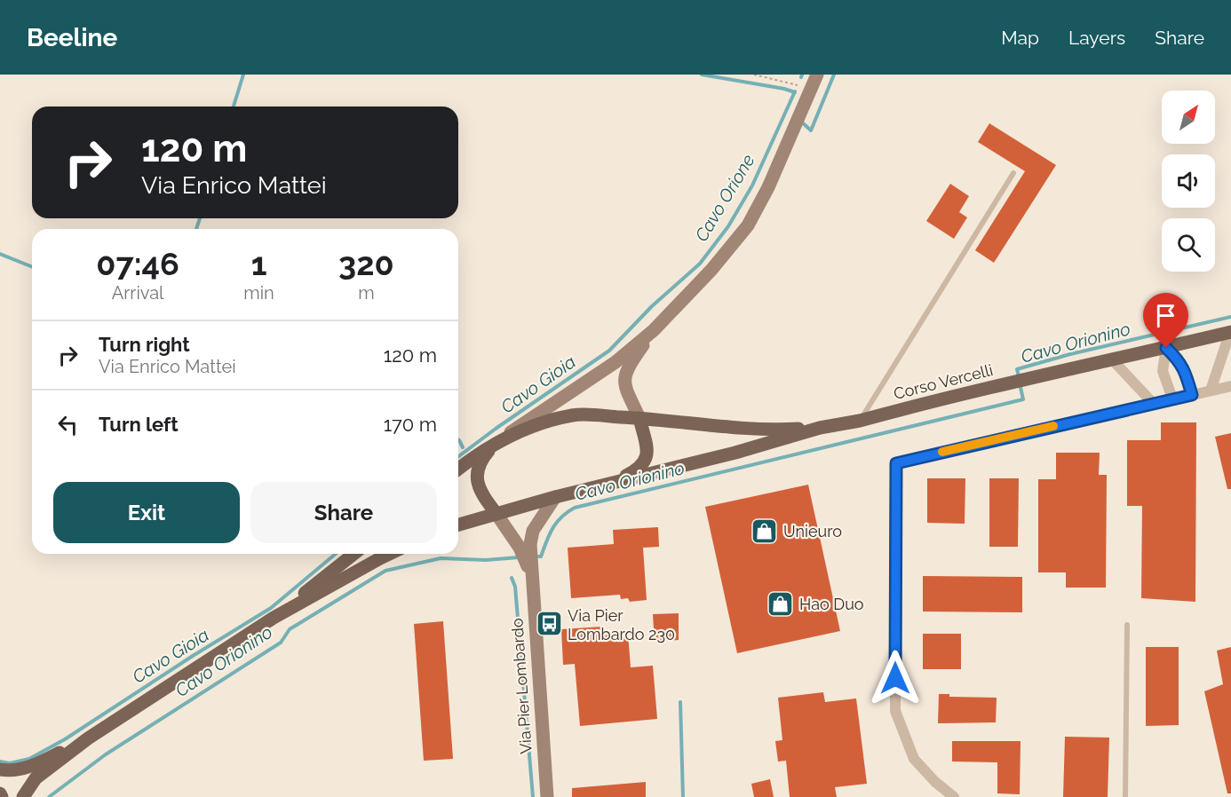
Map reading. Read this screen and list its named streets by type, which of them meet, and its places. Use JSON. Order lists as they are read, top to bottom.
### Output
{
  "streets": {
    "main road": ["Corso Vercelli", "Via Pier Lombardo"]
  },
  "crossings": [
    ["Corso Vercelli", "Via Pier Lombardo"]
  ],
  "water": ["Cavo Orione", "Cavo Orionino", "Cavo Gioia"],
  "places": {
    "shop": ["Unieuro", "Hao Duo"],
    "bus stop": ["Via Pier Lombardo 230"]
  },
  "north": "top right",
  "page": {
    "header": "Beeline",
    "nav": ["Map", "Layers", "Share"],
    "turn": ["120 m", "Via Enrico Mattei"],
    "eta": [
      "07:46",
      "Arrival",
      "1",
      "min",
      "320",
      "m"
    ],
    "list": [
      {
        "name": "Turn right",
        "note": "Via Enrico Mattei",
        "value": "120 m"
      },
      {
        "name": "Turn left",
        "value": "170 m"
      }
    ],
    "buttons": ["Exit", "Share"]
  }
}
